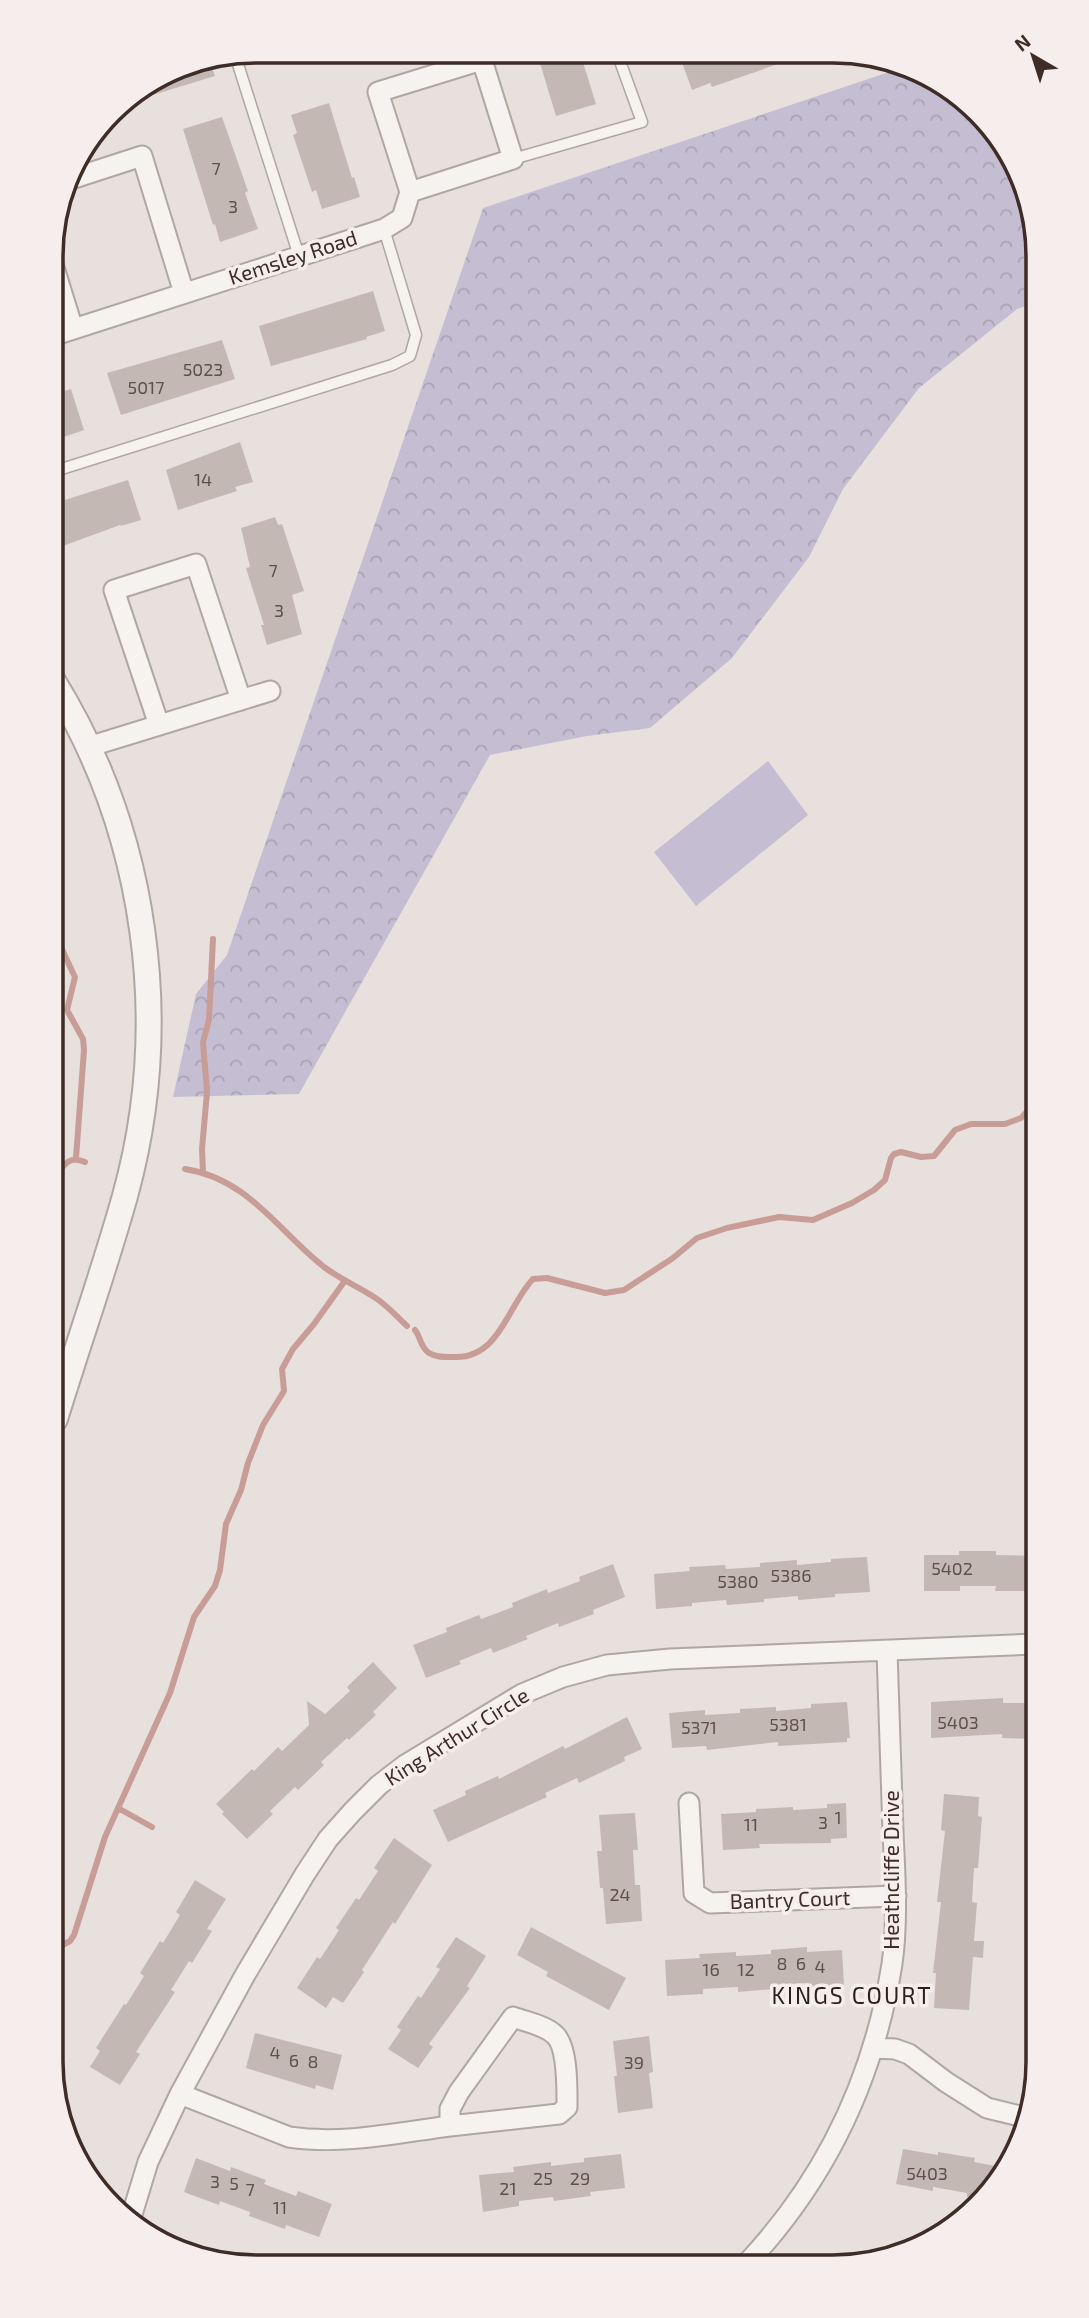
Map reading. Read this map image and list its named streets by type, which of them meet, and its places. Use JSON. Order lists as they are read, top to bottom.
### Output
{
  "streets": {
    "street": [
      "Kemsley Road",
      "King Arthur Circle",
      "Heathcliffe Drive",
      "Bantry Court"
    ]
  },
  "crossings": [
    ["King Arthur Circle", "Heathcliffe Drive"],
    ["Heathcliffe Drive", "Bantry Court"]
  ],
  "districts": ["KINGS COURT"],
  "house_numbers": [
    "7",
    "3",
    "5023",
    "5017",
    "14",
    "7",
    "3",
    "5402",
    "5386",
    "5380",
    "5403",
    "5381",
    "5371",
    "1",
    "3",
    "11",
    "24",
    "8",
    "6",
    "4",
    "16",
    "12",
    "4",
    "6",
    "8",
    "39",
    "5403",
    "25",
    "29",
    "3",
    "5",
    "21",
    "7",
    "11"
  ],
  "north": "top left"
}
